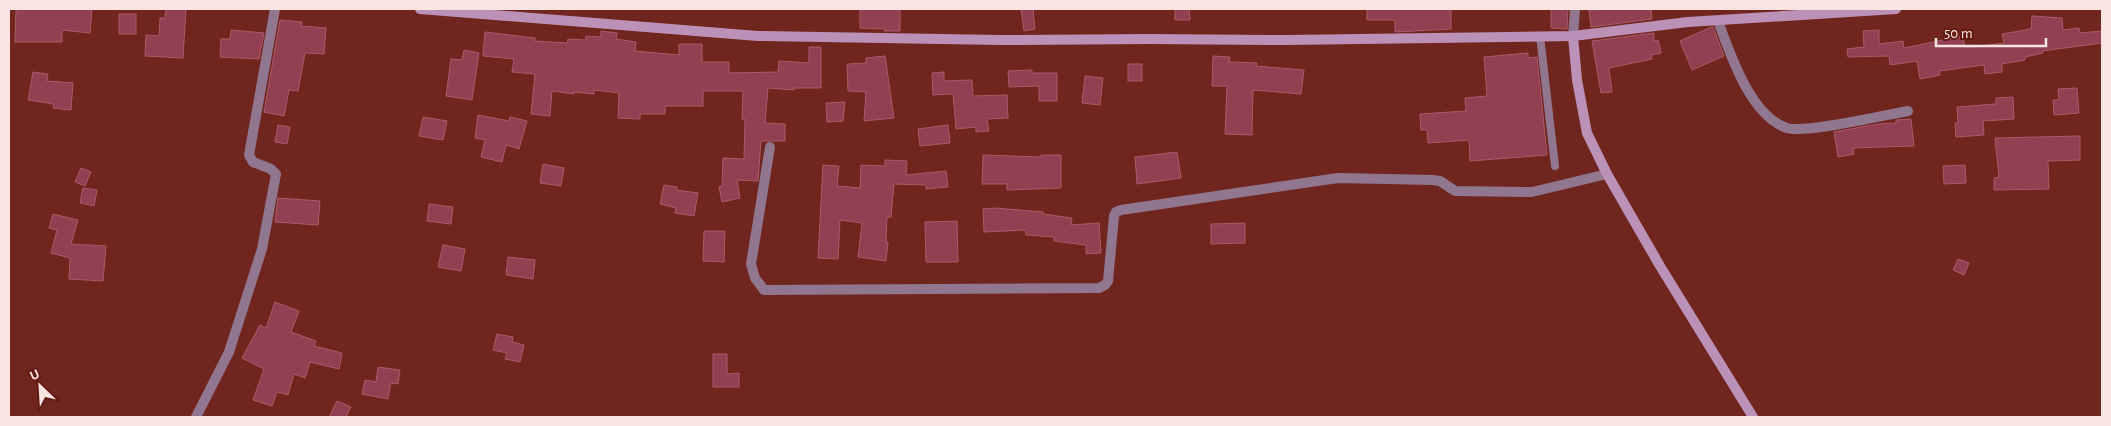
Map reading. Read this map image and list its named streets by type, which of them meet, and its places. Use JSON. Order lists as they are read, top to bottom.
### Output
{
  "scale_bar": "50 m",
  "north": "top left"
}
